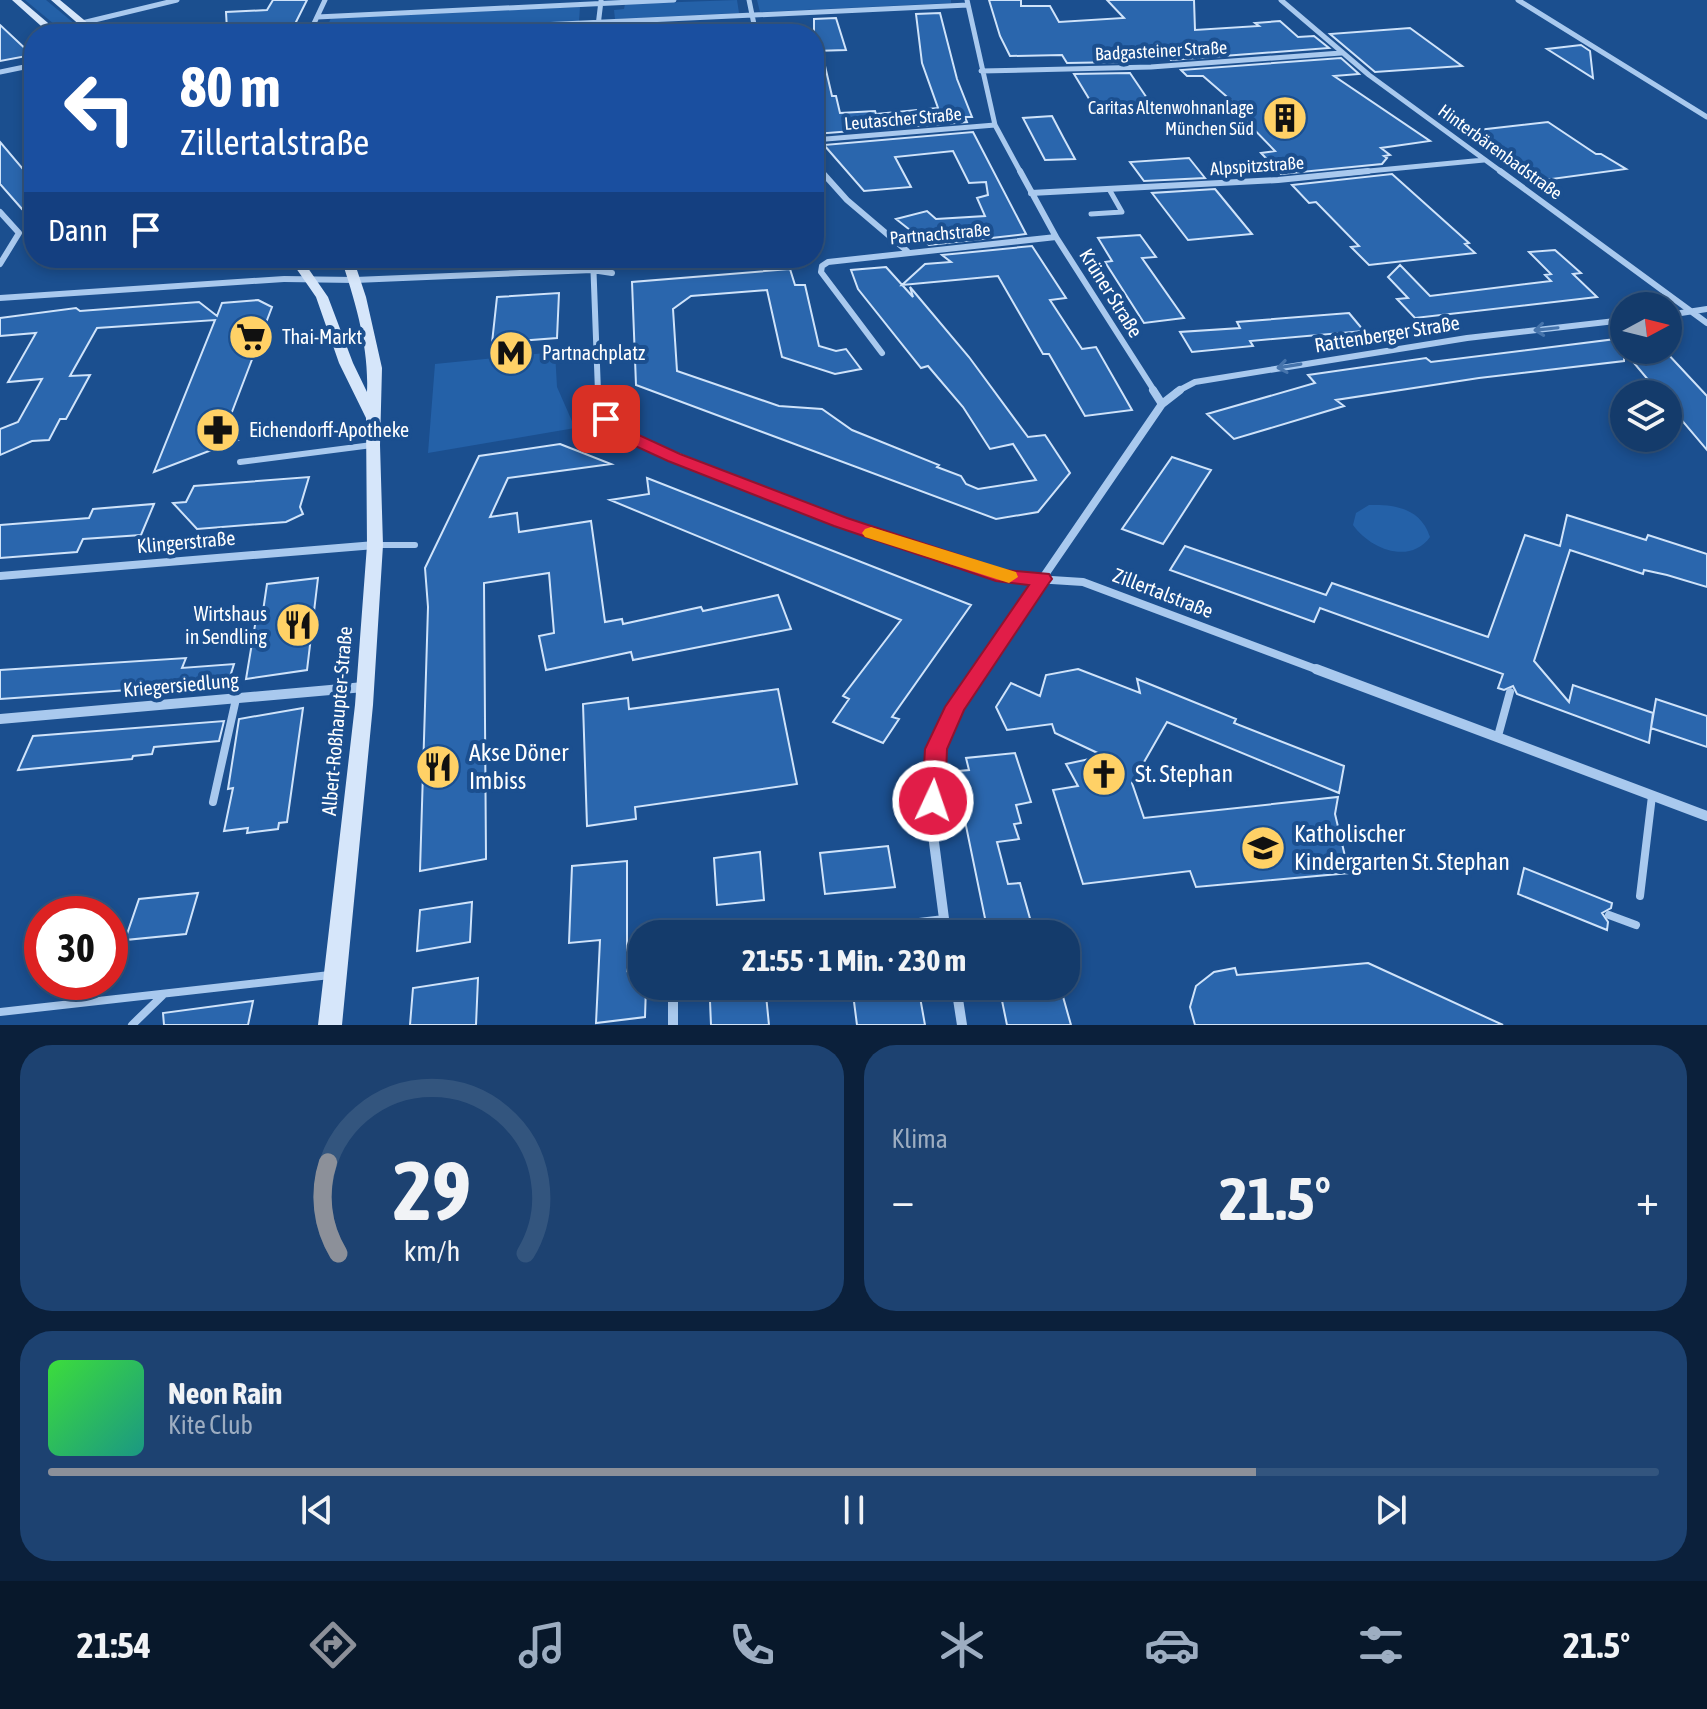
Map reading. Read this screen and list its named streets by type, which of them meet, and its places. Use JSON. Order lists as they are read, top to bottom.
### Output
{
  "streets": {
    "main road": ["Albert-Roßhaupter-Straße"],
    "street": [
      "Badgasteiner Straße",
      "Leutascher Straße",
      "Hinterbärenbadstraße",
      "Alpspitzstraße",
      "Partnachstraße",
      "Krüner Straße",
      "Rattenberger Straße",
      "Klingerstraße",
      "Zillertalstraße",
      "Kriegersiedlung"
    ]
  },
  "crossings": [
    ["Badgasteiner Straße", "Hinterbärenbadstraße"],
    ["Badgasteiner Straße", "Krüner Straße"],
    ["Leutascher Straße", "Krüner Straße"],
    ["Hinterbärenbadstraße", "Alpspitzstraße"],
    ["Alpspitzstraße", "Krüner Straße"],
    ["Partnachstraße", "Krüner Straße"],
    ["Krüner Straße", "Rattenberger Straße"],
    ["Klingerstraße", "Albert-Roßhaupter-Straße"],
    ["Kriegersiedlung", "Albert-Roßhaupter-Straße"]
  ],
  "one_way": ["Rattenberger Straße"],
  "places": {
    "building": ["Caritas Altenwohnanlage München Süd"],
    "supermarket": ["Thai-Markt"],
    "metro station": ["Partnachplatz"],
    "pharmacy": ["Eichendorff-Apotheke"],
    "restaurant": ["Wirtshaus in Sendling", "Akse Döner Imbiss"],
    "church": ["St. Stephan"],
    "school or university": ["Katholischer Kindergarten St. Stephan"]
  },
  "north": "right",
  "page": {
    "turn": ["80 m", "Zillertalstraße"],
    "then": "Dann",
    "limit": "30",
    "trip": "21:55 · 1 Min. · 230 m",
    "tile": "Klima",
    "heat": ["−", "21.5°", "+"],
    "song": ["Neon Rain", "Kite Club"],
    "tabs": ["21:54", "21.5°"],
    "gauge": ["29", "km/h"]
  }
}
